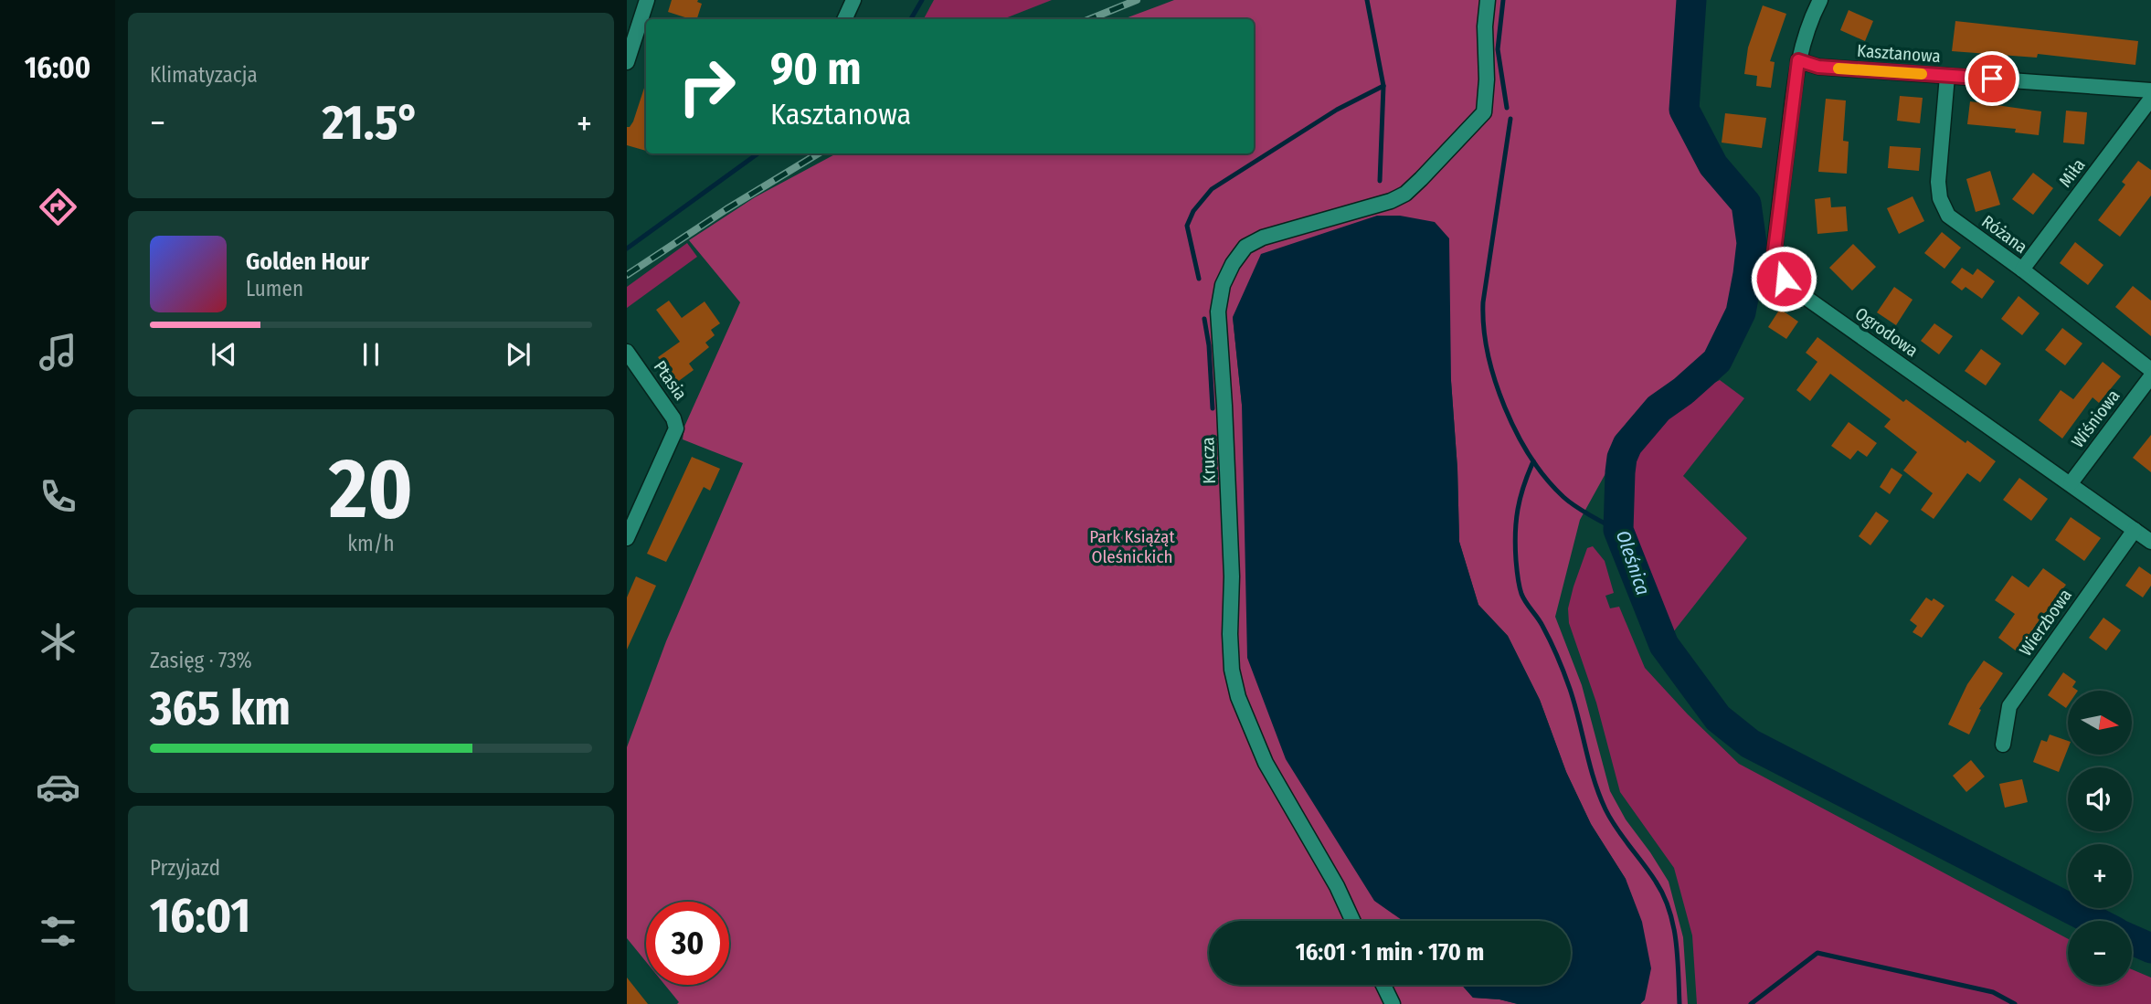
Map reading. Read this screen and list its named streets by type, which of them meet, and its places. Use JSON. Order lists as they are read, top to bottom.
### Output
{
  "streets": {
    "street": [
      "Kasztanowa",
      "Miła",
      "Różana",
      "Ogrodowa",
      "Ptasia",
      "Wiśniowa",
      "Krucza",
      "Wierzbowa"
    ]
  },
  "crossings": [
    ["Kasztanowa", "Różana"],
    ["Kasztanowa", "Ogrodowa"],
    ["Miła", "Różana"],
    ["Ogrodowa", "Wiśniowa"],
    ["Ogrodowa", "Wierzbowa"]
  ],
  "water": ["Oleśnica"],
  "parks": ["Park Książąt Oleśnickich"],
  "north": "right",
  "page": {
    "tabs": "16:00",
    "tile": [
      "Klimatyzacja",
      ["20", "km/h"],
      ["Zasięg · 73%", "365 km"],
      ["Przyjazd", "16:01"]
    ],
    "turn": ["90 m", "Kasztanowa"],
    "heat": ["−", "21.5°", "+"],
    "song": ["Golden Hour", "Lumen"],
    "map_buttons": ["+", "−"],
    "limit": "30",
    "trip": "16:01 · 1 min · 170 m"
  }
}
